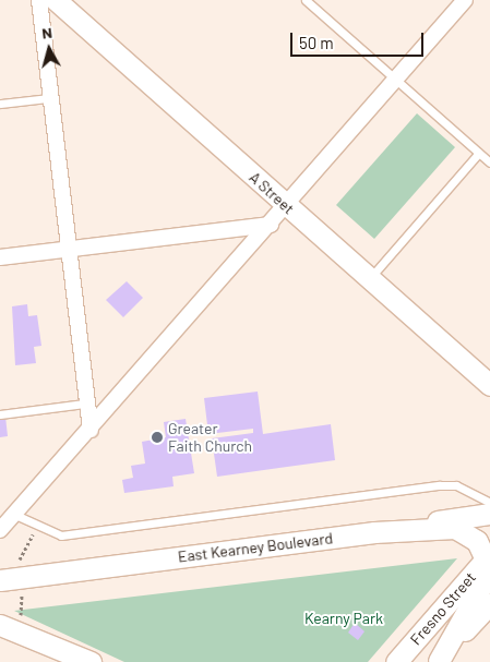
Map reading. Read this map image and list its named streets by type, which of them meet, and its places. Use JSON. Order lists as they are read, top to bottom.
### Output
{
  "streets": {
    "main road": ["A Street", "East Kearney Boulevard", "Fresno Street"]
  },
  "crossings": [
    ["East Kearney Boulevard", "Fresno Street"]
  ],
  "parks": ["Kearny Park"],
  "places": ["Greater Faith Church"],
  "scale_bar": "50 m",
  "north": "top"
}
